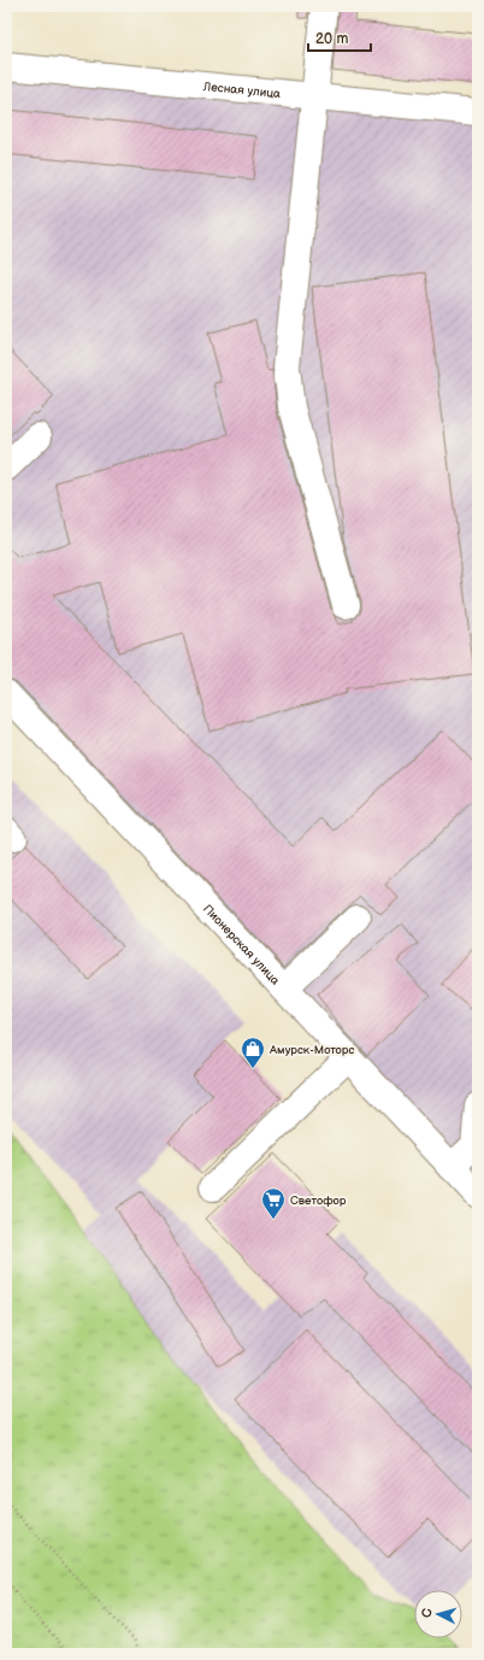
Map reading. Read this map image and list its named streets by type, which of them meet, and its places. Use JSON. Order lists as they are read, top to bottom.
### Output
{
  "streets": {
    "street": ["Лесная улица", "Пионерская улица"]
  },
  "places": {
    "shop": ["Амурск-Моторс"],
    "supermarket": ["Светофор"]
  },
  "scale_bar": "20 m",
  "north": "left"
}
